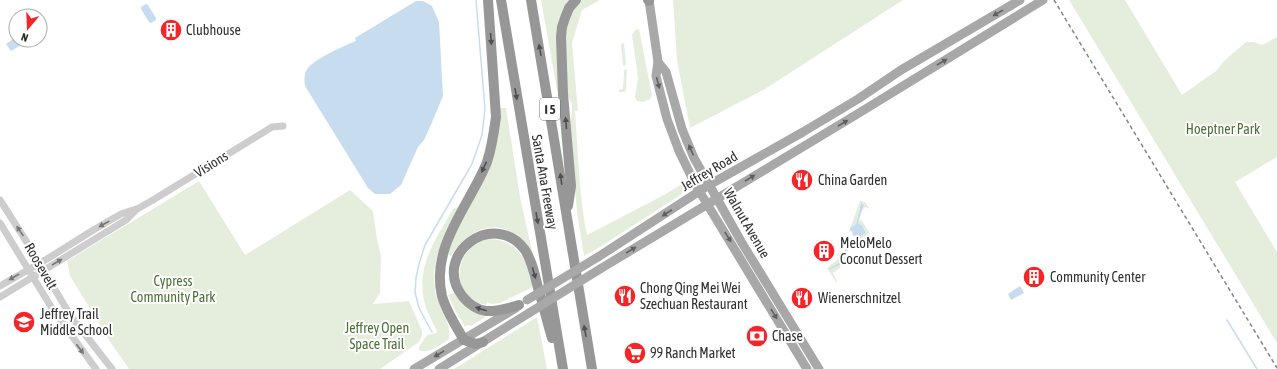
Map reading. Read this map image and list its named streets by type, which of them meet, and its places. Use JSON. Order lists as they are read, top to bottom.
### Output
{
  "streets": {
    "highway": ["I 5", "Santa Ana Freeway"],
    "main road": ["Jeffrey Road", "Walnut Avenue"],
    "street": ["Visions", "Roosevelt"]
  },
  "crossings": [
    ["Visions", "Roosevelt"],
    ["Jeffrey Road", "Walnut Avenue"]
  ],
  "parks": ["Hoeptner Park", "Cypress Community Park", "Jeffrey Open Space Trail"],
  "places": {
    "building": ["Clubhouse", "MeloMelo Coconut Dessert", "Community Center"],
    "restaurant": ["China Garden", "Chong Qing Mei Wei Szechuan Restaurant", "Wienerschnitzel"],
    "school or university": ["Jeffrey Trail Middle School"],
    "bank": ["Chase"],
    "supermarket": ["99 Ranch Market"]
  },
  "north": "bottom"
}
